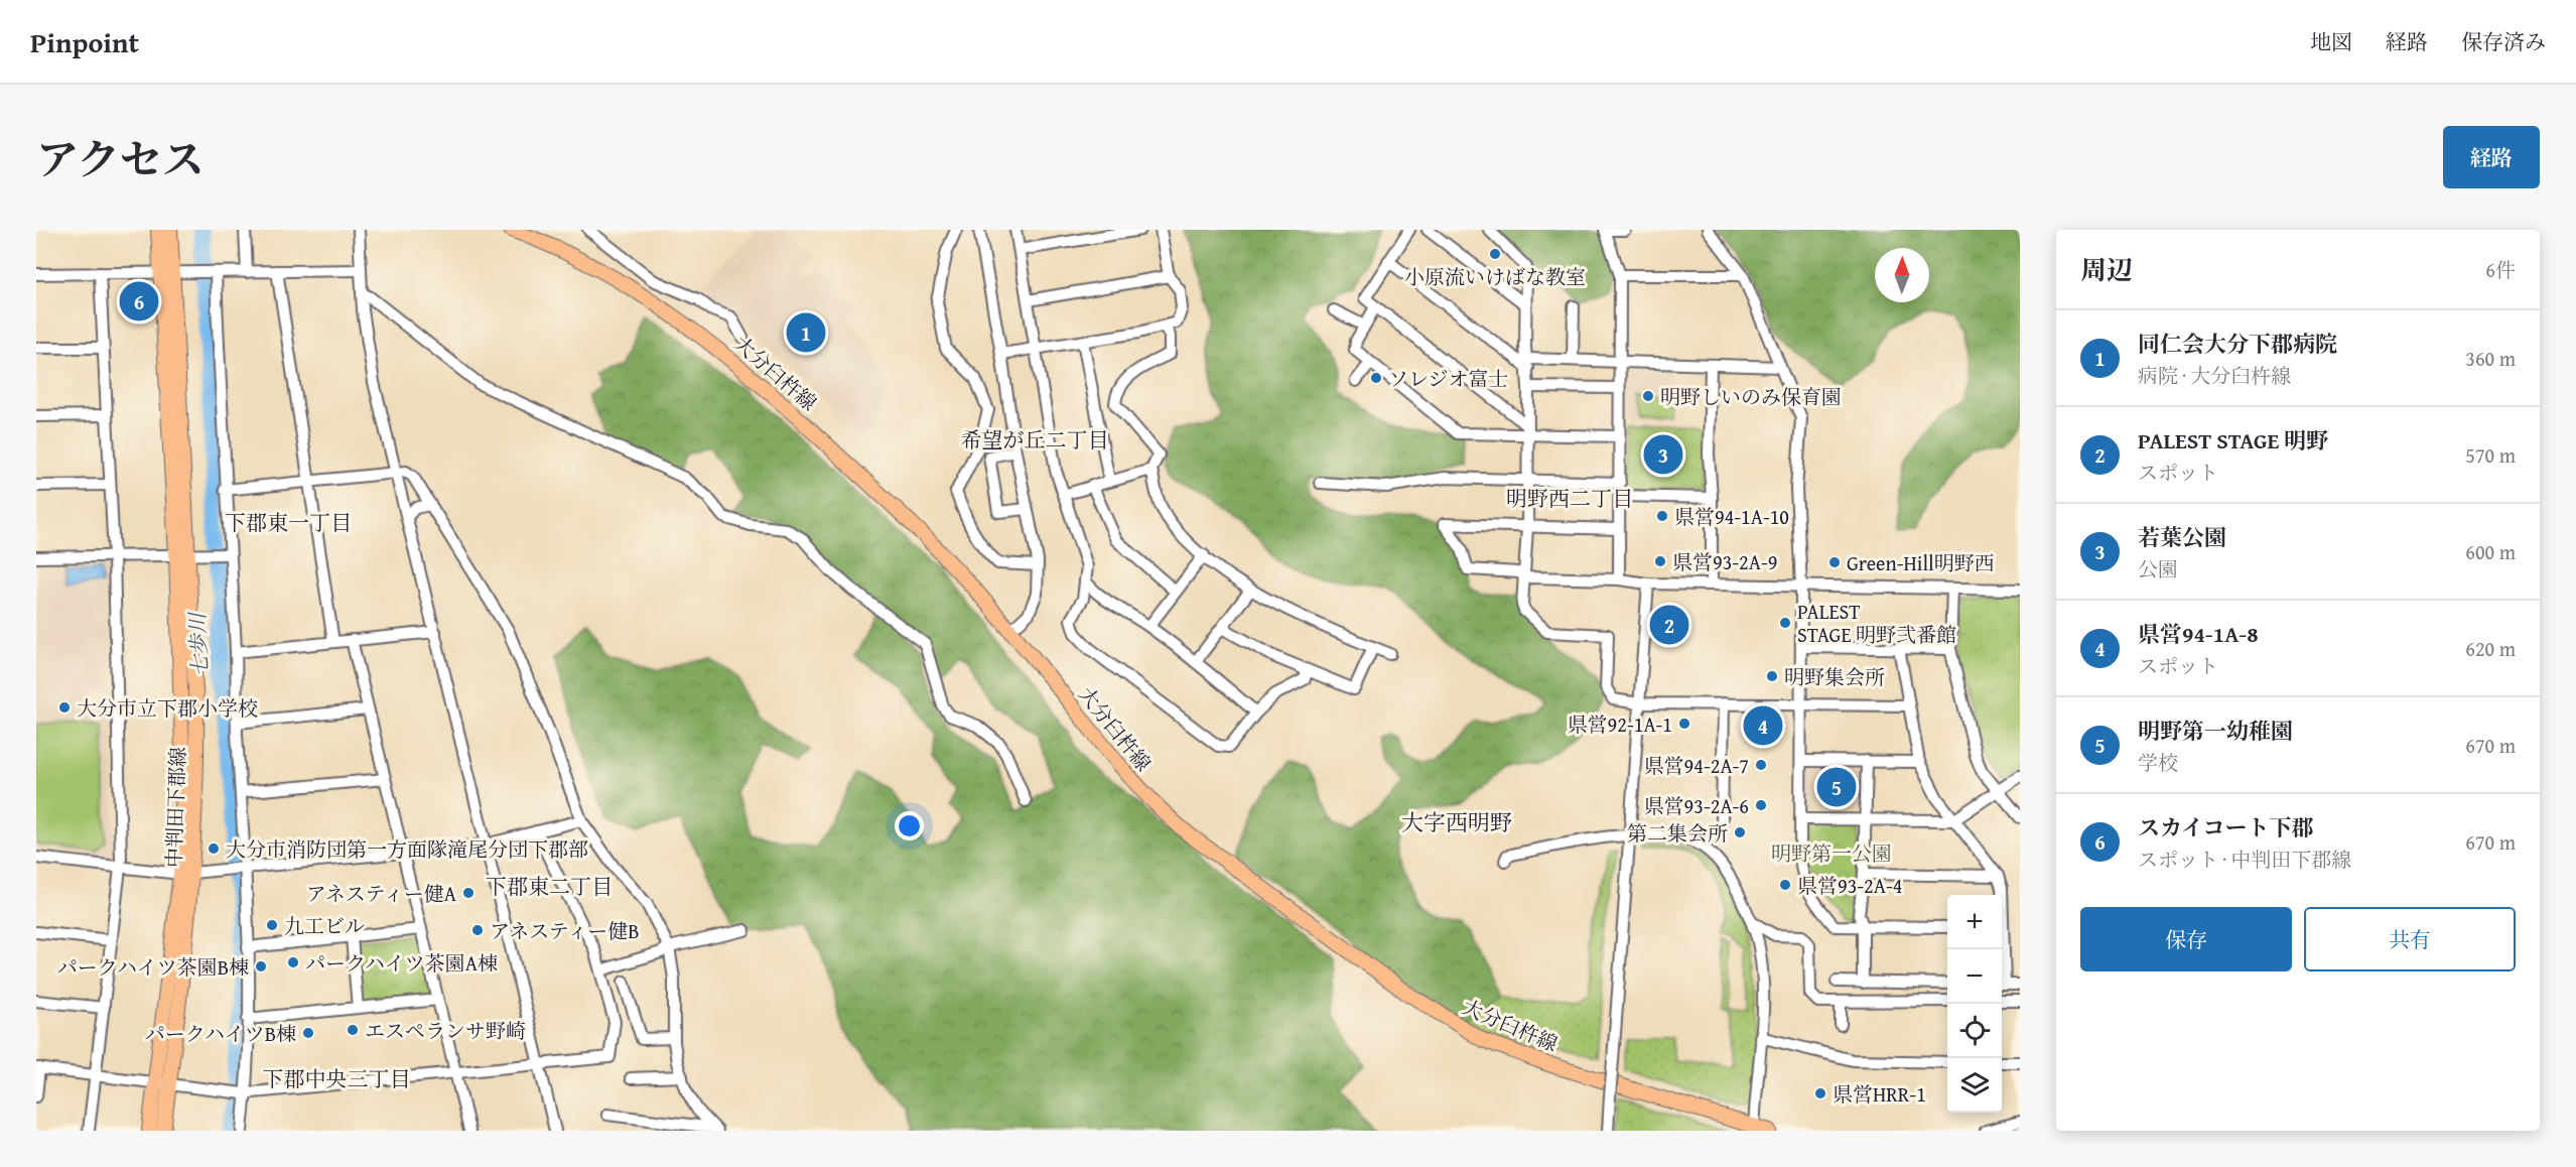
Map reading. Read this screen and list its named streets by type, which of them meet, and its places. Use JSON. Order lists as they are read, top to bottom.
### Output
{
  "streets": {
    "main road": ["大分臼杵線", "中判田下郡線"]
  },
  "districts": [
    "希望が丘二丁目",
    "明野西二丁目",
    "下郡東一丁目",
    "大字西明野",
    "下郡東二丁目",
    "下郡中央三丁目"
  ],
  "water": ["七歩川"],
  "parks": ["明野第一公園"],
  "places": [
    "小原流いけばな教室",
    "ソレジオ富士",
    "明野しいのみ保育園",
    "県営94-1A-10",
    "県営93-2A-9",
    "Green-Hill明野西",
    "PALEST STAGE 明野弐番館",
    "明野集会所",
    "大分市立下郡小学校",
    "県営92-1A-1",
    "県営94-2A-7",
    "県営93-2A-6",
    "第二集会所",
    "大分市消防団第一方面隊滝尾分団下郡部",
    "県営93-2A-4",
    "アネスティー健A",
    "九工ビル",
    "アネスティー健B",
    "パークハイツ茶園A棟",
    "パークハイツ茶園B棟",
    "エスペランサ野崎",
    "パークハイツB棟",
    "県営HRR-1"
  ],
  "north": "top",
  "page": {
    "header": "Pinpoint",
    "nav": ["地図", "経路", "保存済み"],
    "title": "アクセス",
    "buttons": [
      "経路",
      ["保存", "共有"]
    ],
    "heading": ["周辺", "6件"],
    "pins": [
      "6",
      "1",
      "3",
      "2",
      "4",
      "5"
    ],
    "list": [
      {
        "mark": "1",
        "name": "同仁会大分下郡病院",
        "note": "病院 · 大分臼杵線",
        "value": "360 m"
      },
      {
        "mark": "2",
        "name": "PALEST STAGE 明野",
        "note": "スポット",
        "value": "570 m"
      },
      {
        "mark": "3",
        "name": "若葉公園",
        "note": "公園",
        "value": "600 m"
      },
      {
        "mark": "4",
        "name": "県営94-1A-8",
        "note": "スポット",
        "value": "620 m"
      },
      {
        "mark": "5",
        "name": "明野第一幼稚園",
        "note": "学校",
        "value": "670 m"
      },
      {
        "mark": "6",
        "name": "スカイコート下郡",
        "note": "スポット · 中判田下郡線",
        "value": "670 m"
      }
    ],
    "map_buttons": ["+", "−"]
  }
}
